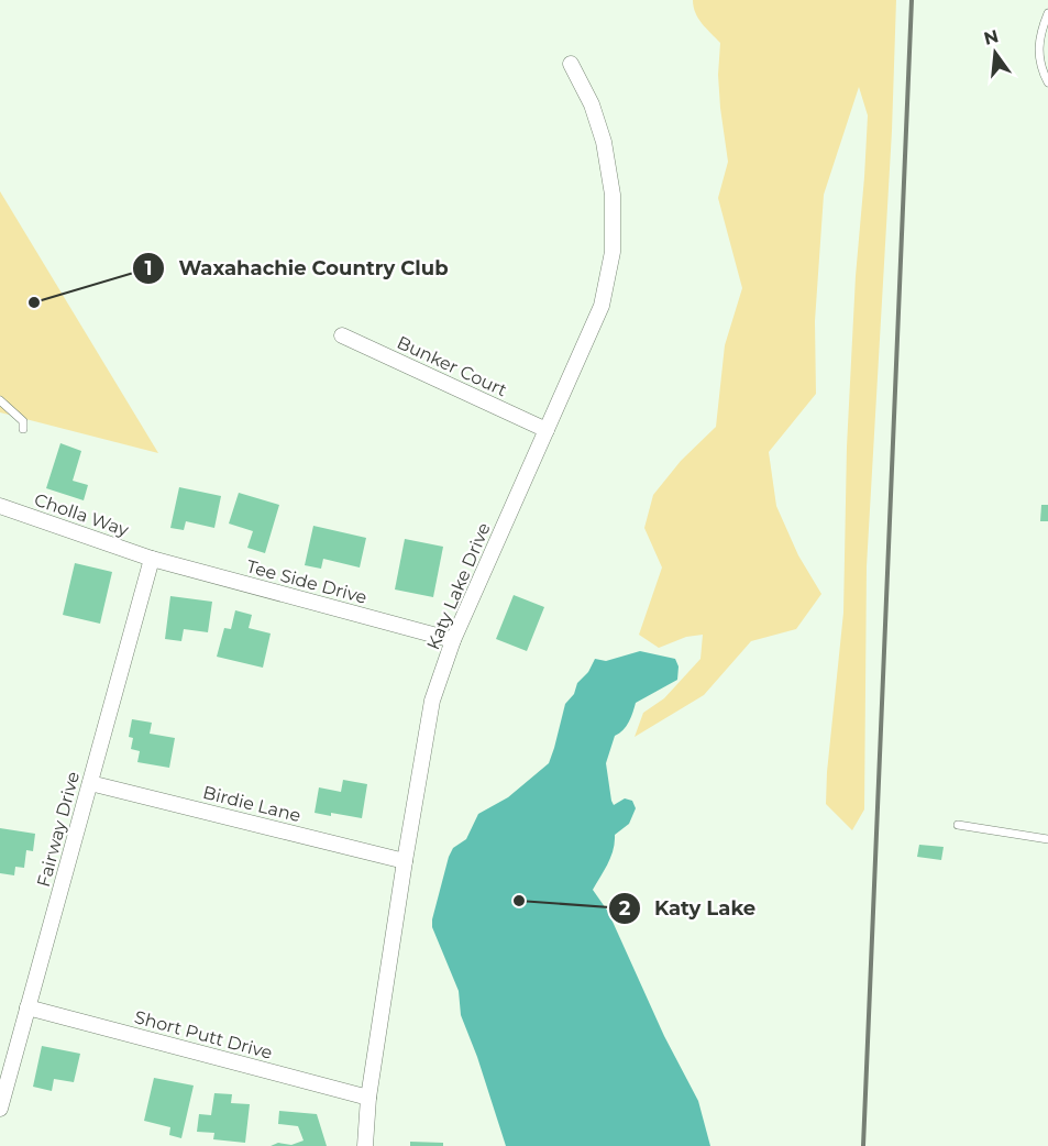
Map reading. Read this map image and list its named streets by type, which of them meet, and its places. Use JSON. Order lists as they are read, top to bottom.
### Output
{
  "streets": {
    "street": [
      "Bunker Court",
      "Cholla Way",
      "Tee Side Drive",
      "Katy Lake Drive",
      "Birdie Lane",
      "Fairway Drive",
      "Short Putt Drive"
    ]
  },
  "crossings": [
    ["Bunker Court", "Katy Lake Drive"],
    ["Cholla Way", "Tee Side Drive"],
    ["Cholla Way", "Fairway Drive"],
    ["Tee Side Drive", "Katy Lake Drive"],
    ["Tee Side Drive", "Fairway Drive"],
    ["Katy Lake Drive", "Birdie Lane"],
    ["Katy Lake Drive", "Short Putt Drive"],
    ["Birdie Lane", "Fairway Drive"],
    ["Fairway Drive", "Short Putt Drive"]
  ],
  "places": ["Waxahachie Country Club", "Katy Lake"],
  "north": "top"
}
